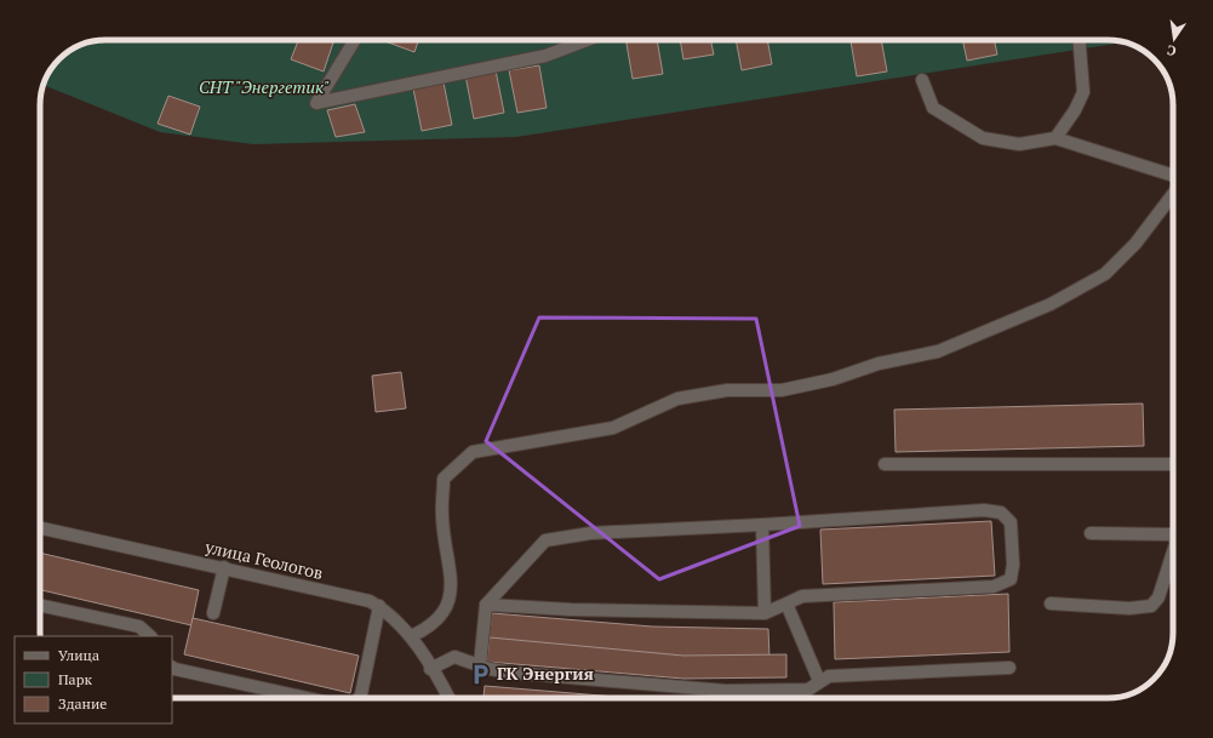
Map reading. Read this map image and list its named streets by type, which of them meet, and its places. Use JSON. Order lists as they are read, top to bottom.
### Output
{
  "streets": {
    "street": ["улица Геологов"]
  },
  "parks": ["СНТ \"Энергетик\""],
  "places": {
    "parking": ["ГК Энергия"]
  },
  "legend": ["Улица", "Парк", "Здание"],
  "north": "bottom"
}
